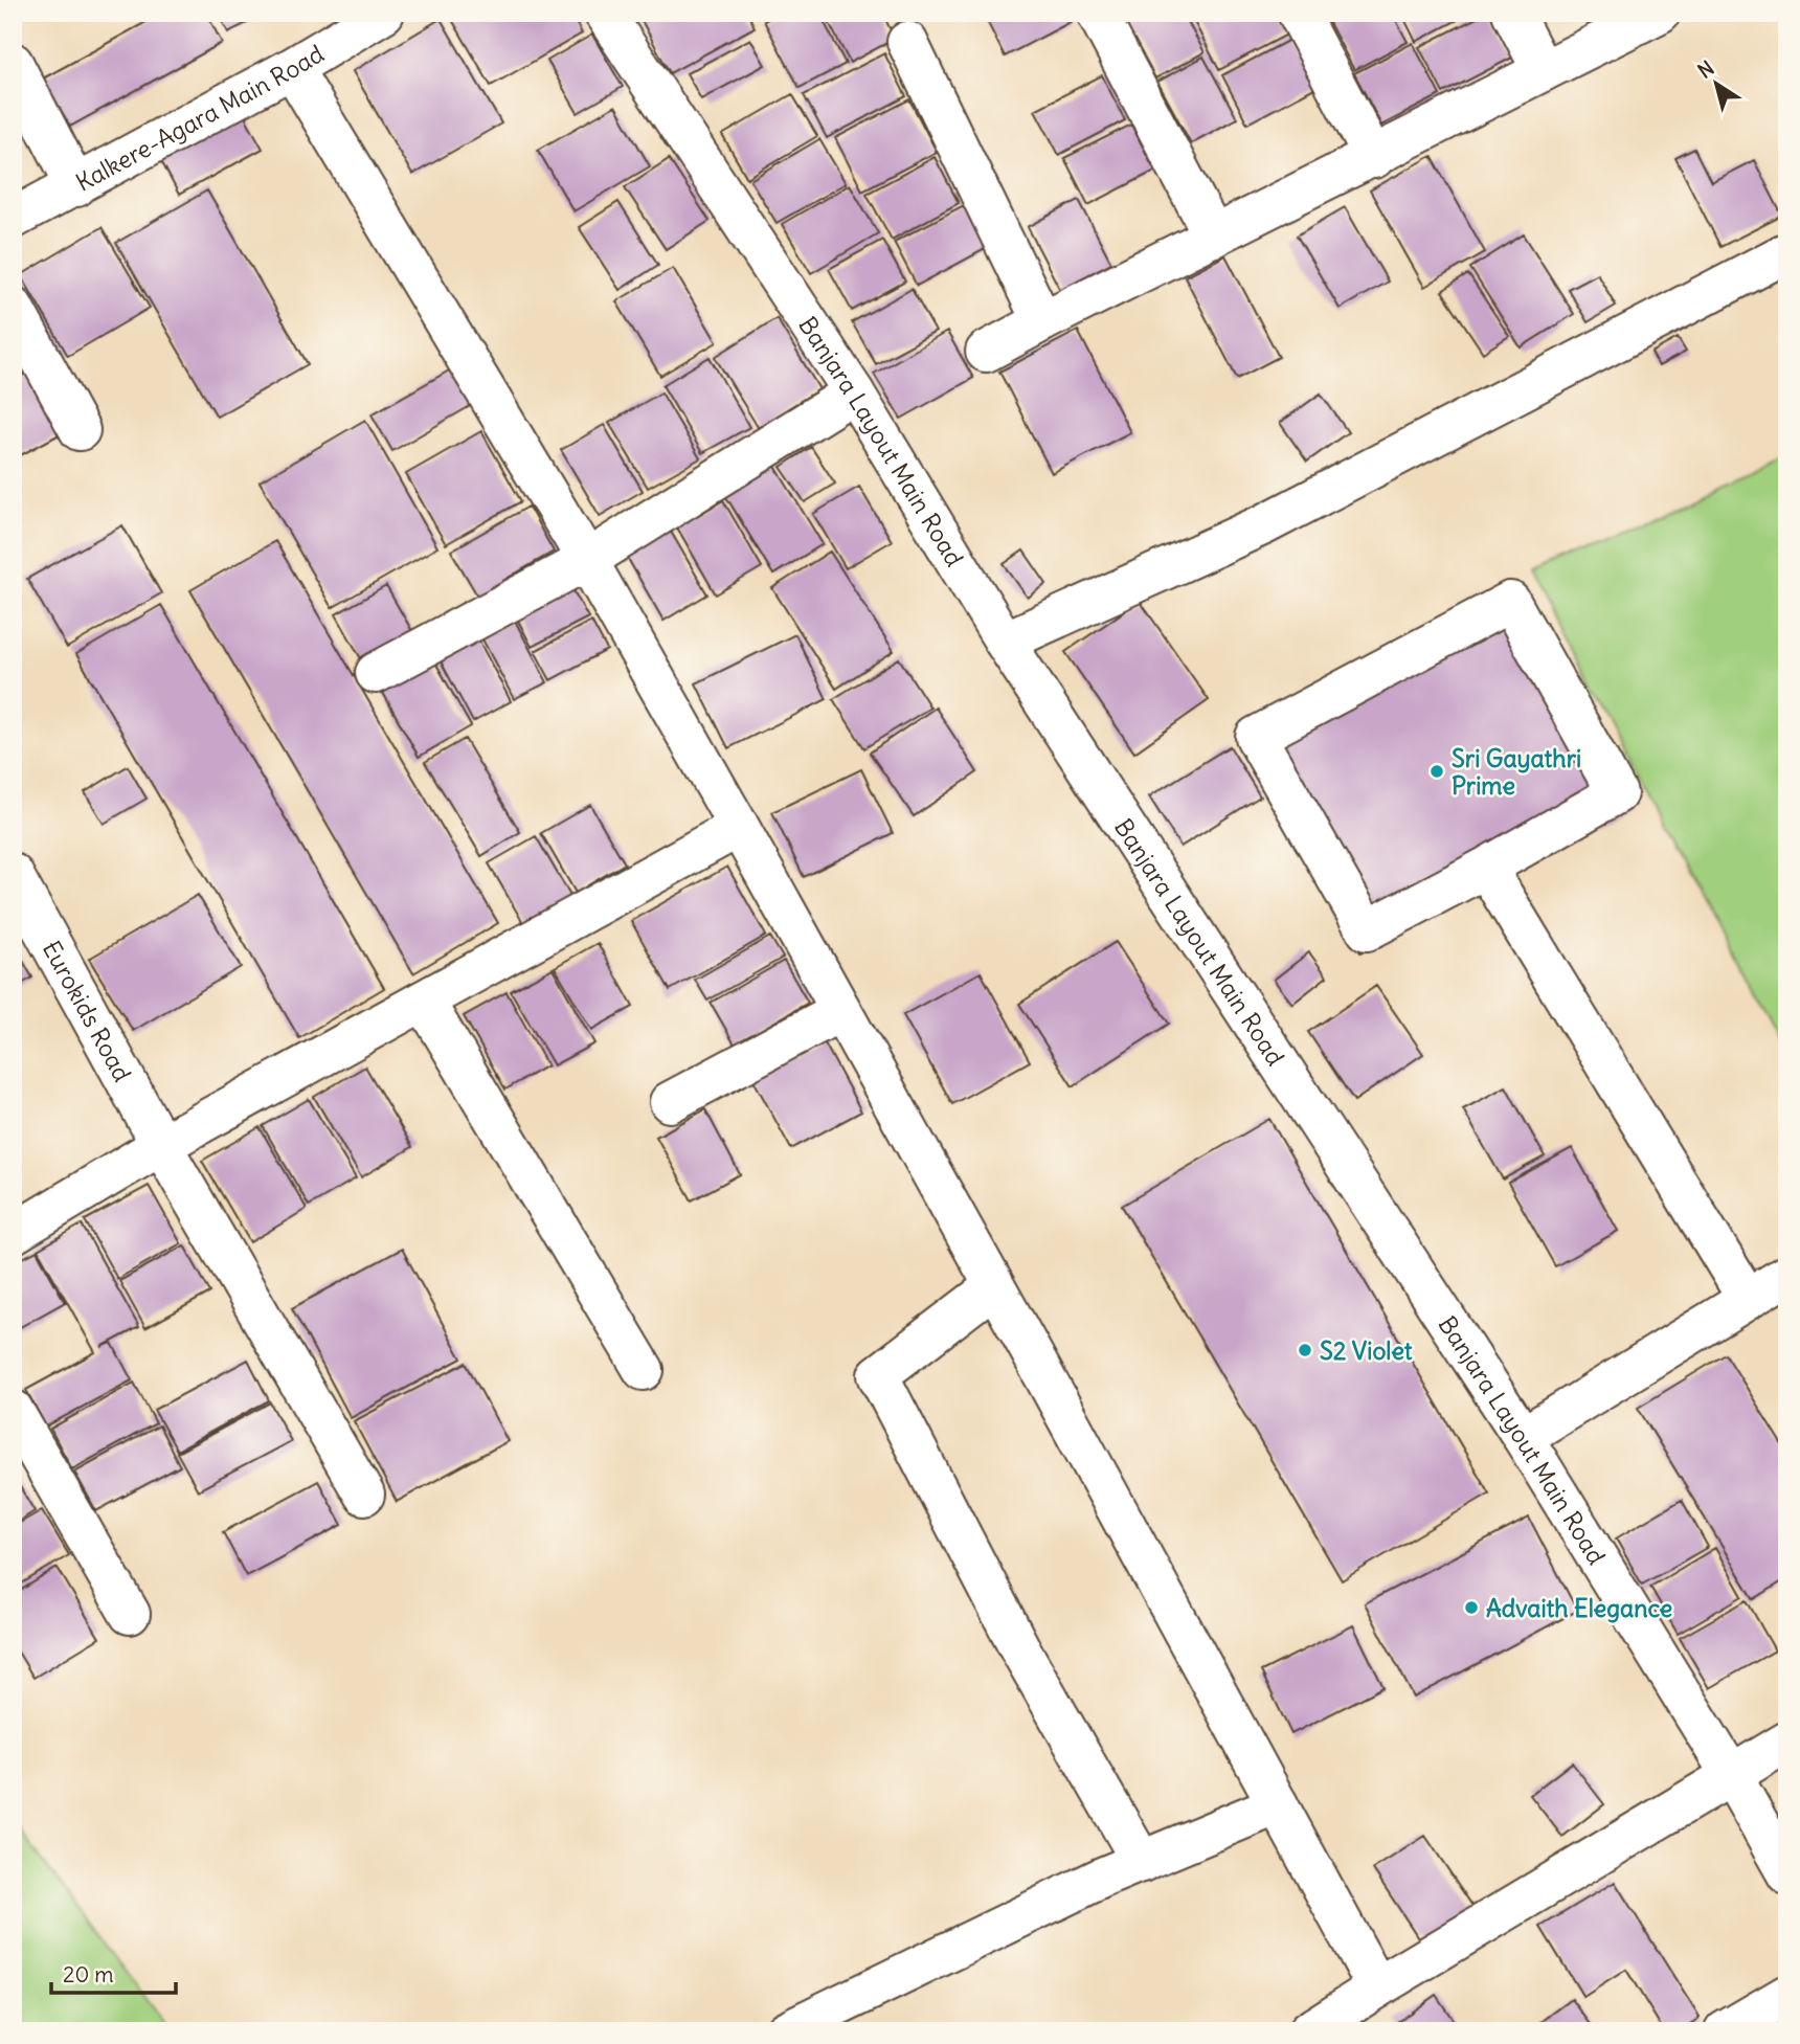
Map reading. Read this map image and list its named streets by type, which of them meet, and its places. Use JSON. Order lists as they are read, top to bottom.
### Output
{
  "streets": {
    "street": ["Kalkere-Agara Main Road", "Banjara Layout Main Road", "Eurokids Road"]
  },
  "places": ["Sri Gayathri Prime", "S2 Violet", "Advaith Elegance"],
  "scale_bar": "20 m",
  "north": "top left"
}
